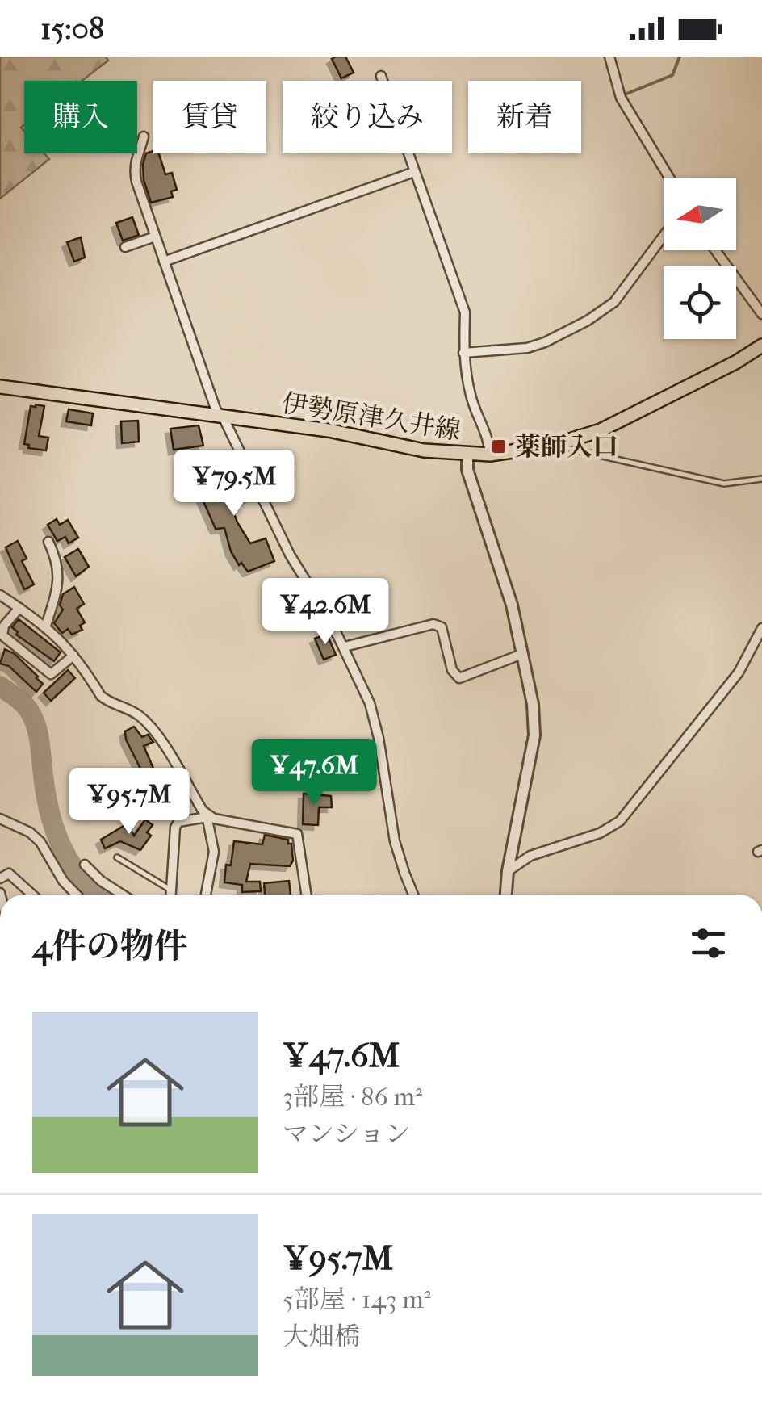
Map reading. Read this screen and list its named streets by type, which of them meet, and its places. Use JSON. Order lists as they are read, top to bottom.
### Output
{
  "streets": {
    "main road": ["伊勢原津久井線"]
  },
  "places": {
    "transit": ["薬師入口"]
  },
  "north": "left",
  "page": {
    "status": "15:08",
    "chip": [
      "購入",
      "賃貸",
      "絞り込み",
      "新着"
    ],
    "price": [
      "¥79.5M",
      "¥42.6M",
      "¥47.6M",
      "¥95.7M"
    ],
    "heading": "4件の物件",
    "list": [
      {
        "name": "¥47.6M",
        "note": "3部屋 · 86 m² · マンション"
      },
      {
        "name": "¥95.7M",
        "note": "5部屋 · 143 m² · 大畑橋"
      }
    ]
  }
}
